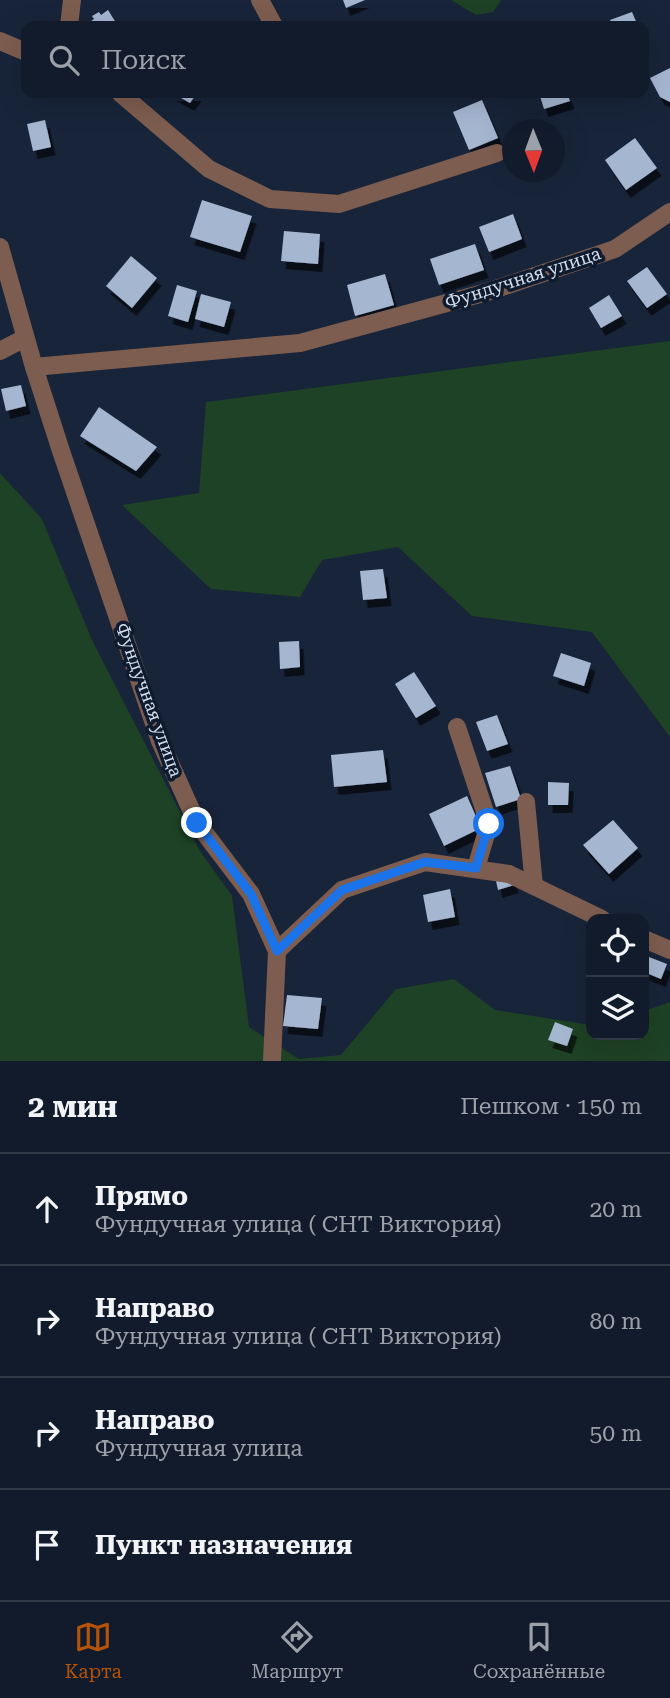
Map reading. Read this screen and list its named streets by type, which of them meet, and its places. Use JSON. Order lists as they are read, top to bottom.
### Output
{
  "streets": {
    "street": ["Фундучная улица"]
  },
  "north": "bottom",
  "page": {
    "search": "Поиск",
    "heading": ["2 мин", "Пешком · 150 m"],
    "list": [
      ["Прямо", "Фундучная улица ( СНТ Виктория)", "20 m"],
      ["Направо", "Фундучная улица ( СНТ Виктория)", "80 m"],
      ["Направо", "Фундучная улица", "50 m"],
      "Пункт назначения"
    ],
    "nav": ["Карта", "Маршрут", "Сохранённые"]
  }
}
